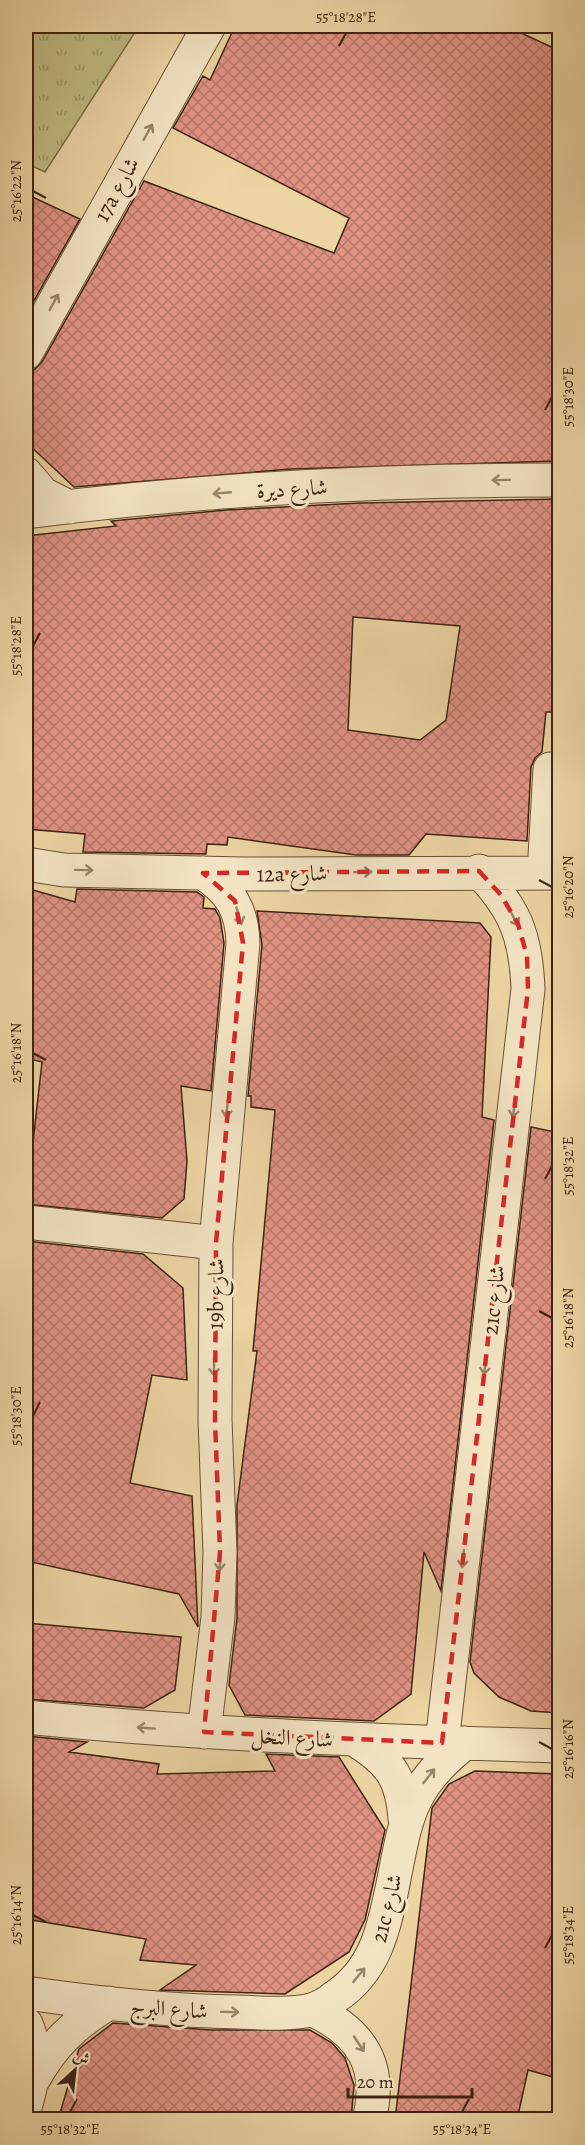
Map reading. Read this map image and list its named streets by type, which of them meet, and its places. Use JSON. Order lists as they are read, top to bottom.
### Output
{
  "streets": {
    "street": [
      "17a شارع",
      "شارع ديرة",
      "12a شارع",
      "19b شارع",
      "21c شارع",
      "شارع النخل",
      "شارع البرج"
    ]
  },
  "crossings": [
    ["12a شارع", "19b شارع"],
    ["12a شارع", "21c شارع"],
    ["19b شارع", "شارع النخل"],
    ["21c شارع", "شارع النخل"],
    ["21c شارع", "شارع البرج"]
  ],
  "one_way": [
    "17a شارع",
    "شارع ديرة",
    "12a شارع",
    "19b شارع",
    "شارع البرج"
  ],
  "scale_bar": "20 m",
  "north": "top right",
  "coordinates": [
    "55°18'28\"E",
    "25°16'22\"N",
    "55°18'30\"E",
    "25°16'20\"N",
    "25°16'18\"N",
    "55°18'32\"E",
    "25°16'16\"N",
    "25°16'14\"N",
    "55°18'34\"E"
  ]
}
